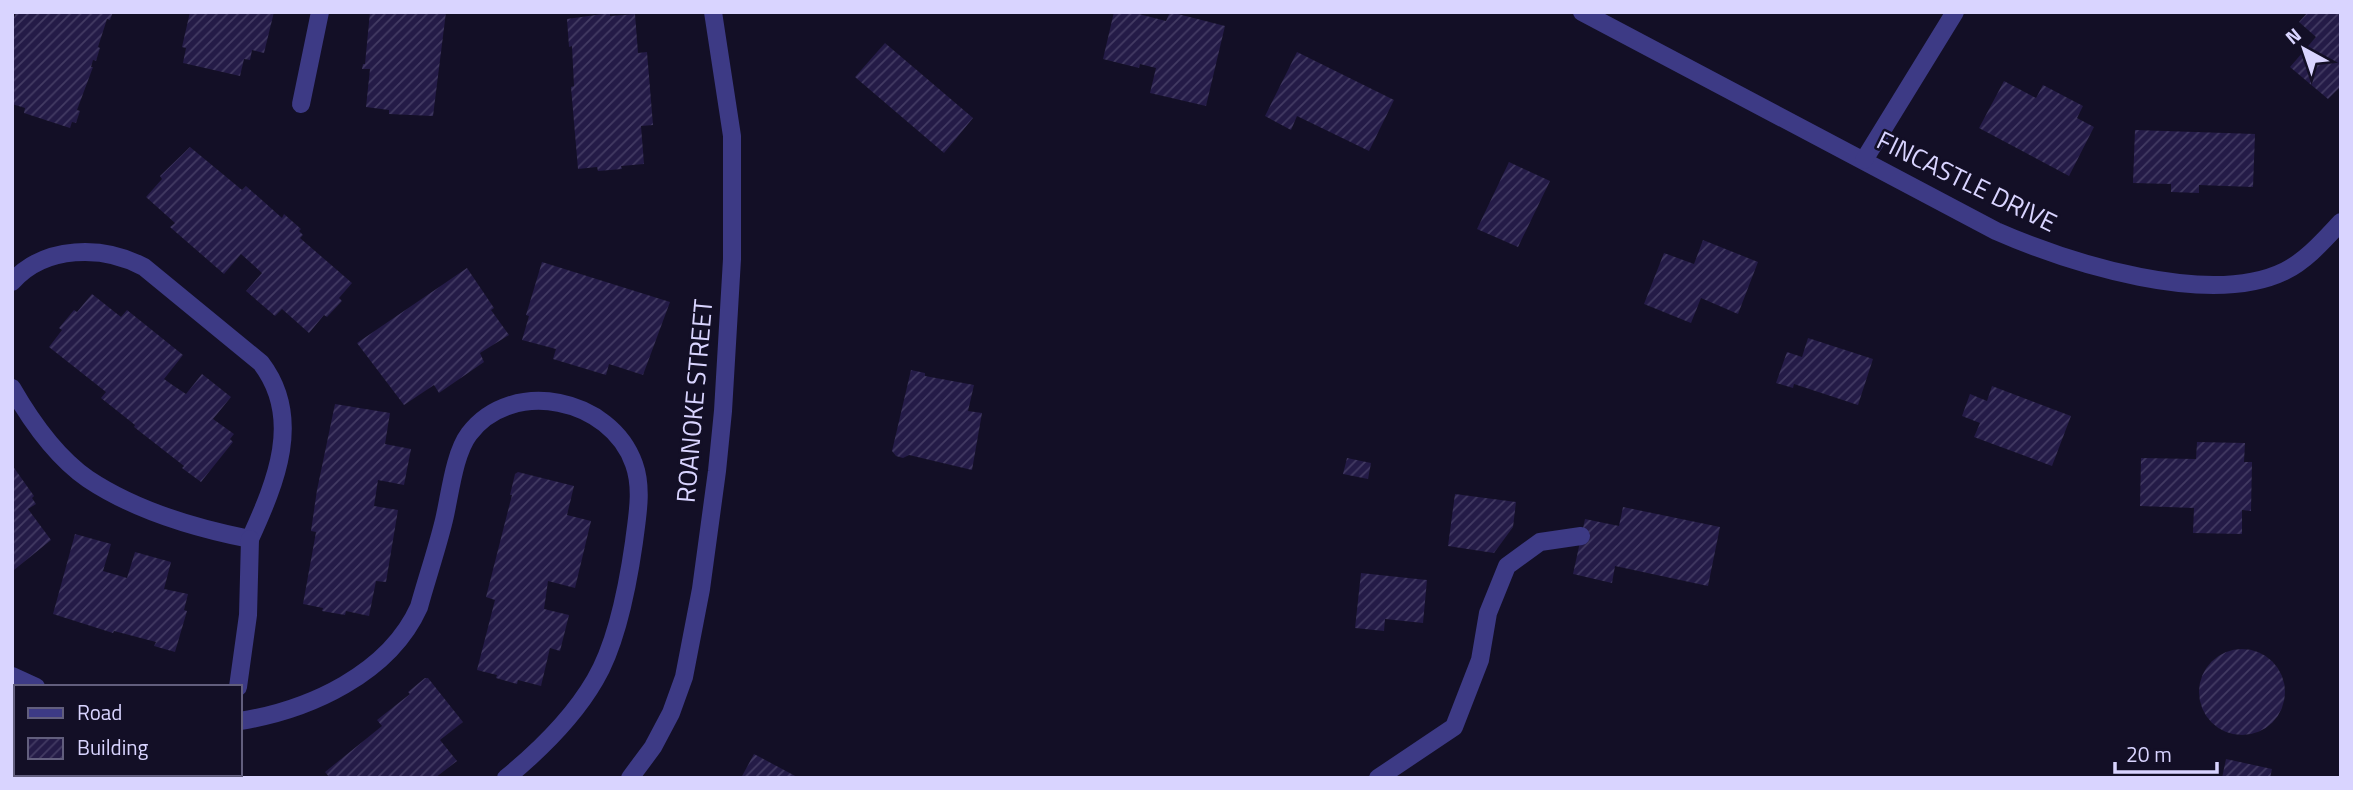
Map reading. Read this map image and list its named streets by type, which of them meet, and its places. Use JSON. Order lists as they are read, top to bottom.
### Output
{
  "streets": {
    "street": ["FINCASTLE DRIVE", "ROANOKE STREET"]
  },
  "legend": ["Road", "Building"],
  "scale_bar": "20 m",
  "north": "top left"
}
